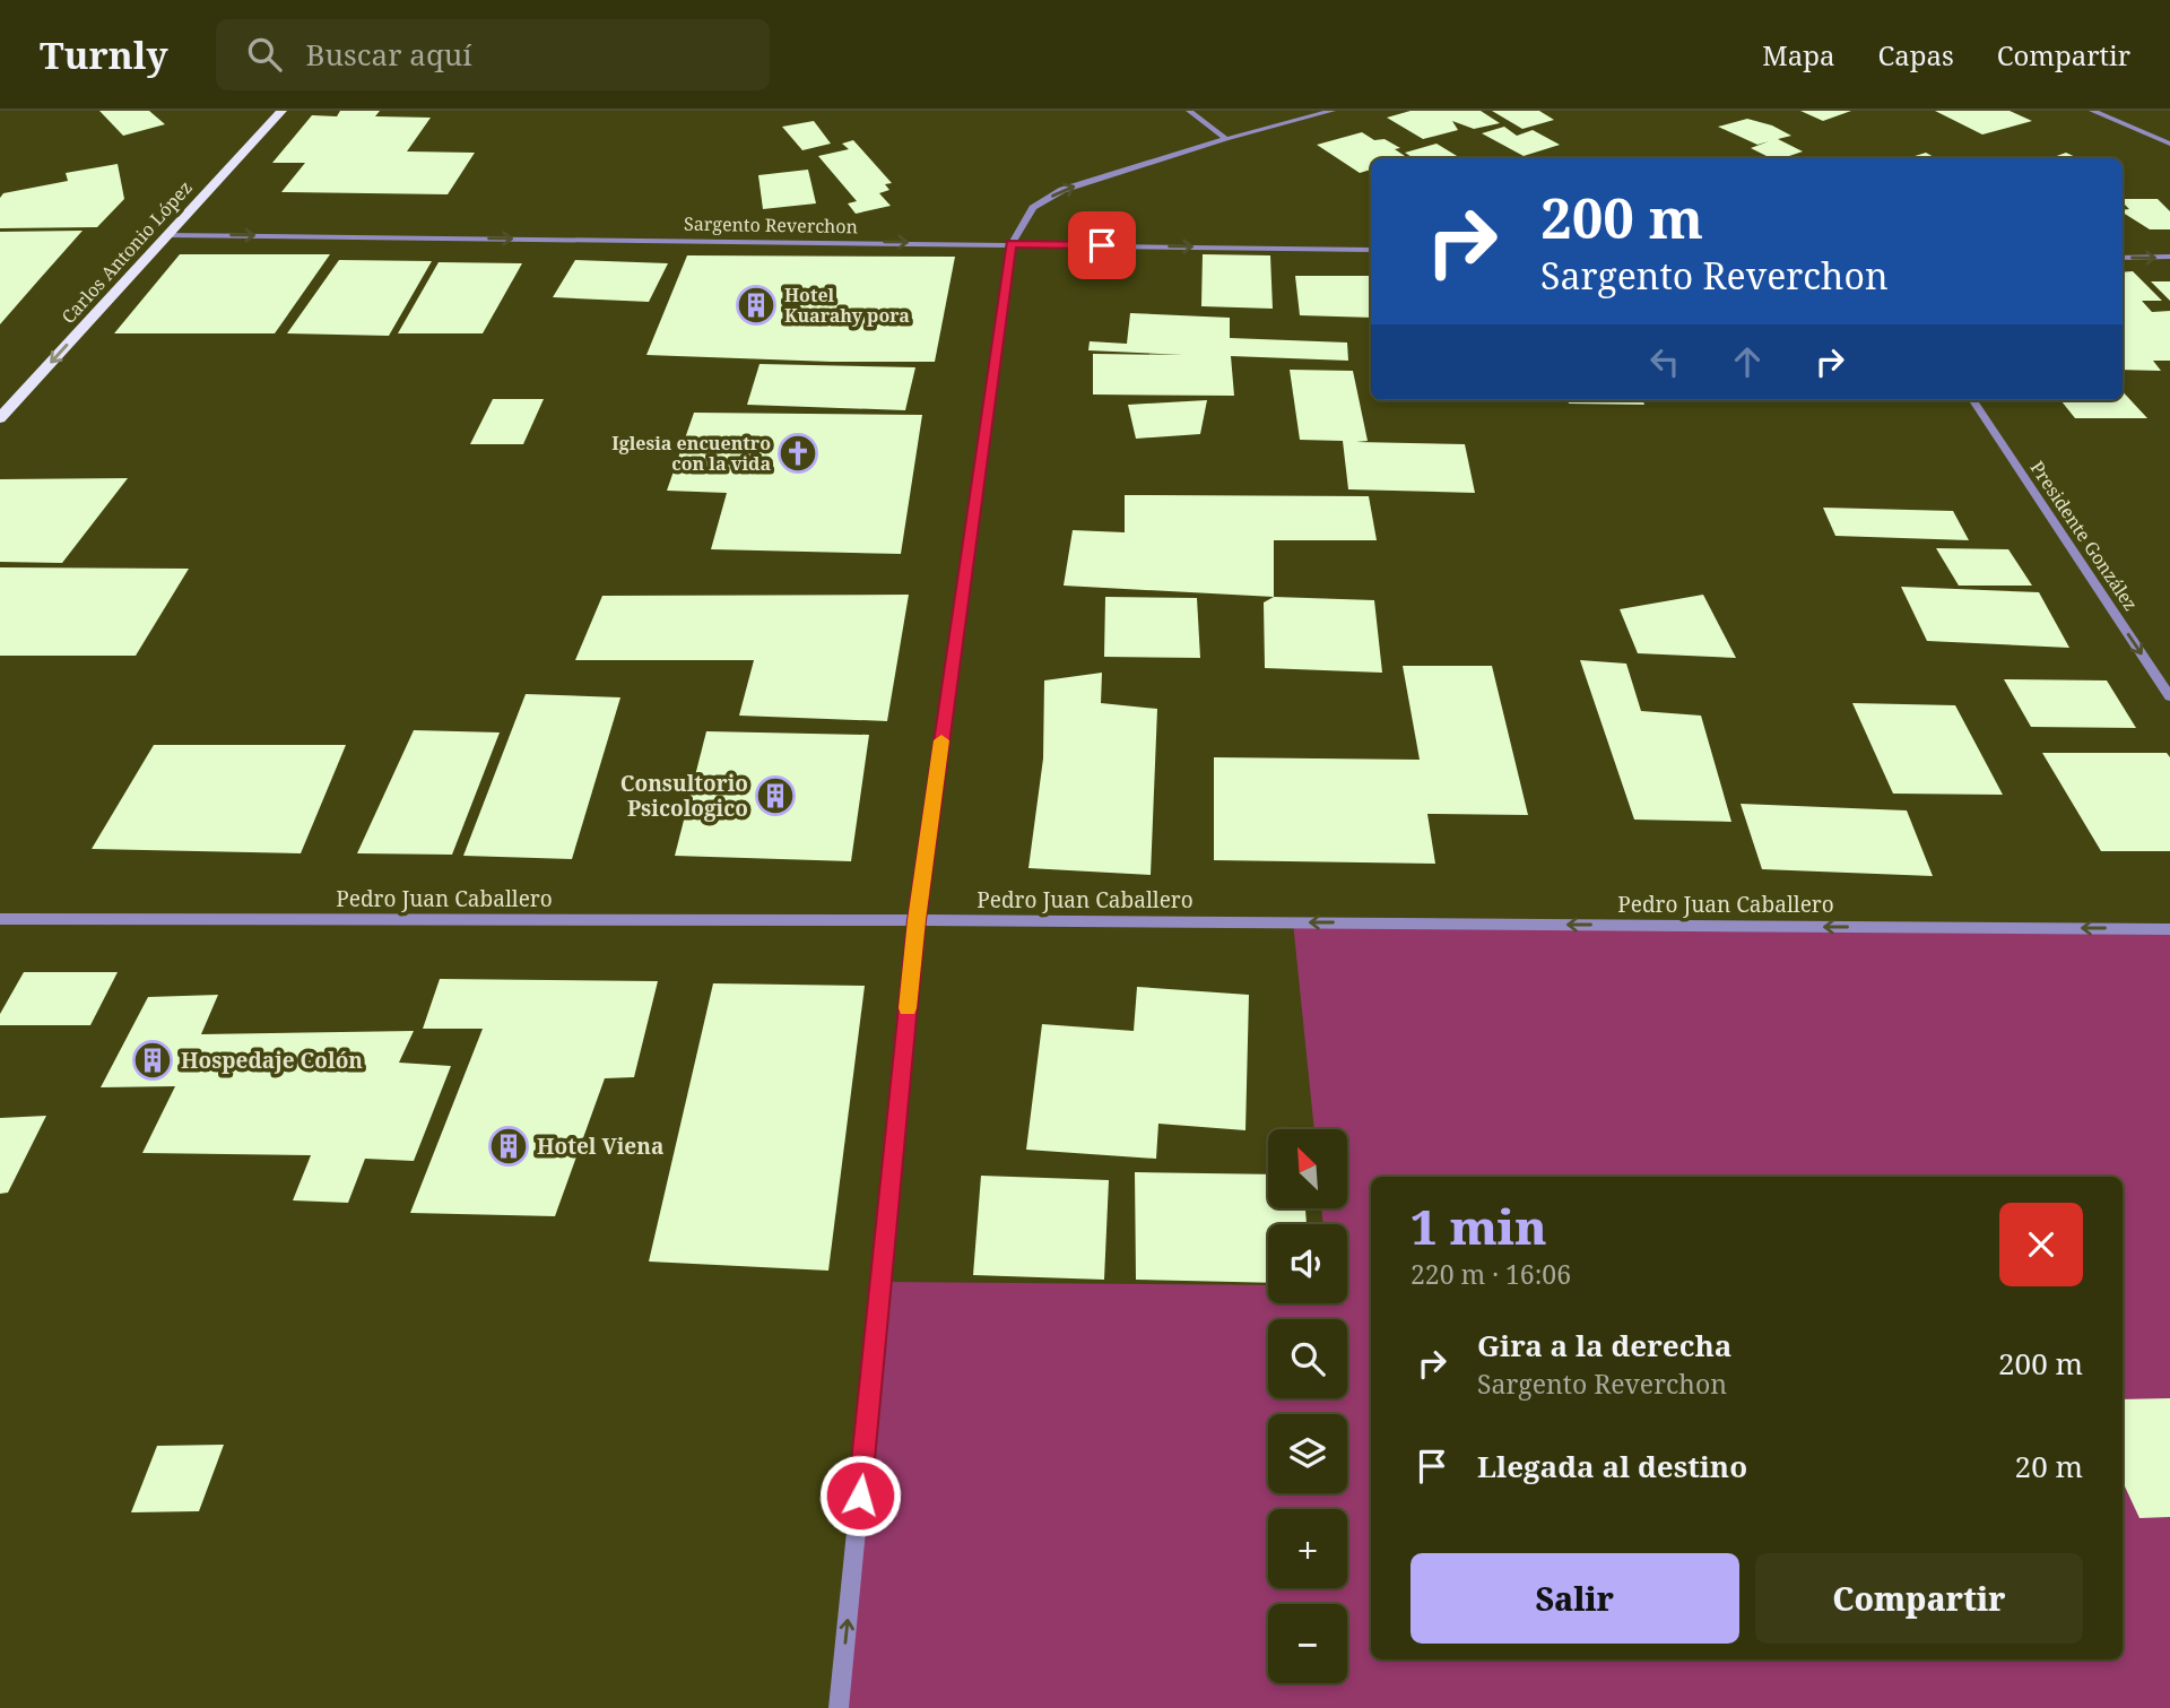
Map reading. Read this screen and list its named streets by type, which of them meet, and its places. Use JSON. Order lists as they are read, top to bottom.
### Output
{
  "streets": {
    "main road": ["Carlos Antonio López"],
    "street": ["Sargento Reverchon", "Presidente González", "Pedro Juan Caballero"]
  },
  "crossings": [
    ["Sargento Reverchon", "Carlos Antonio López"]
  ],
  "one_way": [
    "Sargento Reverchon",
    "Carlos Antonio López",
    "Presidente González",
    "Pedro Juan Caballero"
  ],
  "places": {
    "building": [
      "Hotel Kuarahy pora",
      "Consultorio Psicologico",
      "Hospedaje Colón",
      "Hotel Viena"
    ],
    "church": ["Iglesia encuentro con la vida"]
  },
  "north": "top left",
  "page": {
    "header": "Turnly",
    "search": "Buscar aquí",
    "nav": ["Mapa", "Capas", "Compartir"],
    "turn": ["200 m", "Sargento Reverchon"],
    "map_buttons": ["+", "−"],
    "heading": ["1 min", "220 m · 16:06"],
    "list": [
      {
        "name": "Gira a la derecha",
        "note": "Sargento Reverchon",
        "value": "200 m"
      },
      {
        "name": "Llegada al destino",
        "value": "20 m"
      }
    ],
    "buttons": ["Salir", "Compartir"]
  }
}
